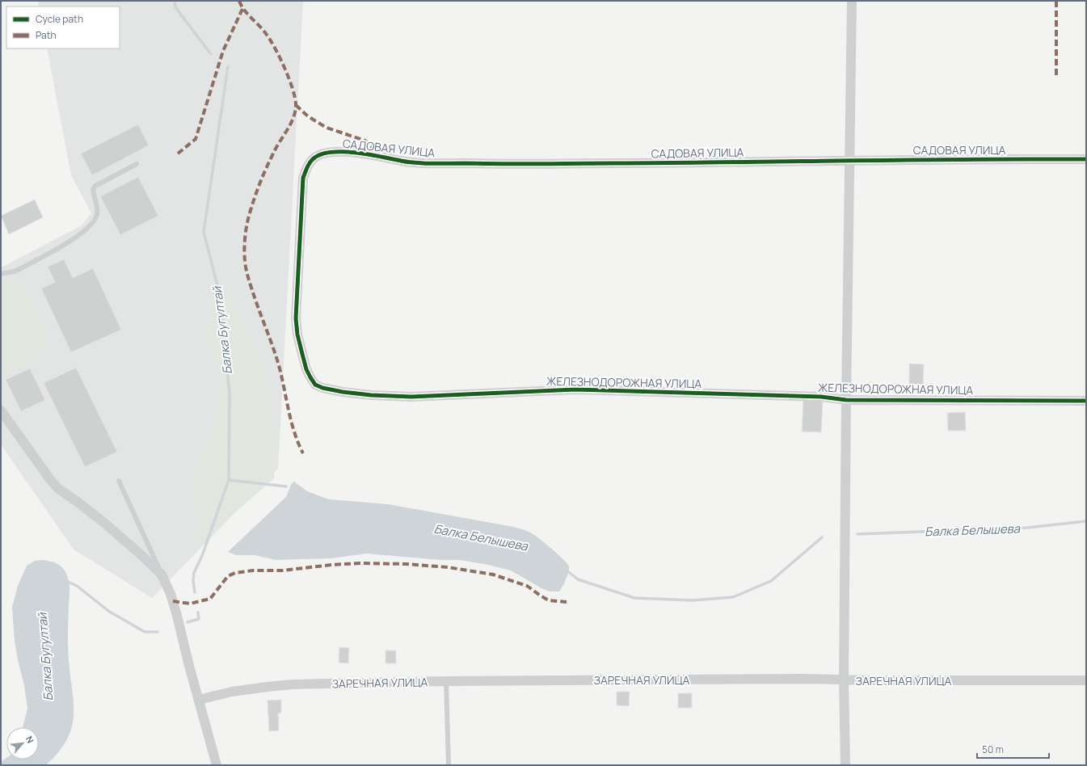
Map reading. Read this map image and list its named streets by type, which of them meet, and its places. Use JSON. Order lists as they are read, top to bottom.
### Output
{
  "streets": {
    "street": ["САДОВАЯ УЛИЦА", "ЖЕЛЕЗНОДОРОЖНАЯ УЛИЦА", "ЗАРЕЧНАЯ УЛИЦА"]
  },
  "crossings": [
    ["САДОВАЯ УЛИЦА", "ЖЕЛЕЗНОДОРОЖНАЯ УЛИЦА"]
  ],
  "water": ["Балка Бугултай", "Балка Белышева"],
  "legend": ["Cycle path", "Path"],
  "scale_bar": "50 m",
  "north": "top right"
}
